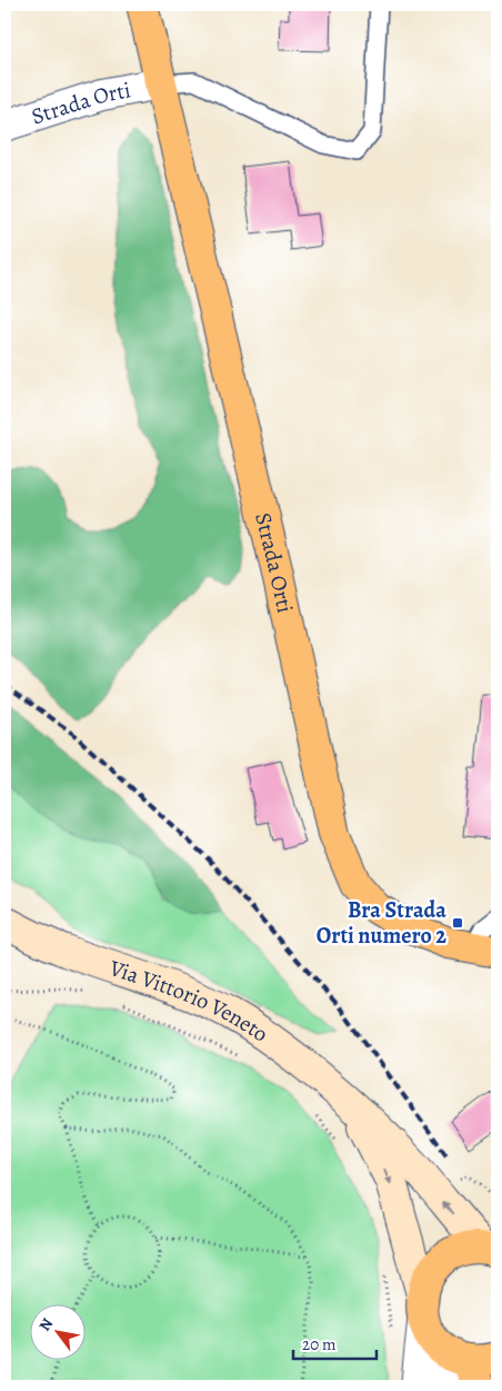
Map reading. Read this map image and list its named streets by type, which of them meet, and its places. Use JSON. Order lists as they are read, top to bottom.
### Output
{
  "streets": {
    "main road": ["Strada Orti", "Via Vittorio Veneto"]
  },
  "places": {
    "transit": ["Bra Strada Orti numero 2"]
  },
  "scale_bar": "20 m",
  "north": "top left"
}
